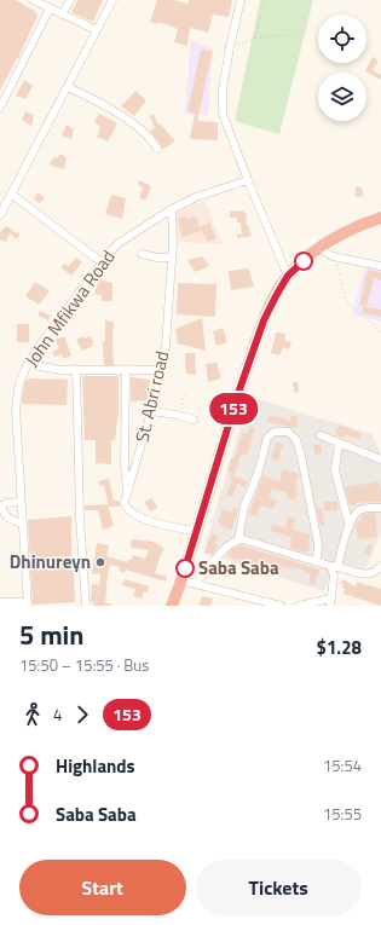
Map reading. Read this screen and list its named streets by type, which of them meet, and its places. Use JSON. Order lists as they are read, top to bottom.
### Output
{
  "streets": {
    "street": ["John Mfikwa Road", "St. Abri road"]
  },
  "crossings": [
    ["John Mfikwa Road", "St. Abri road"]
  ],
  "places": ["Dhinureyn", "Saba Saba"],
  "lines": ["bus line 153"],
  "page": {
    "on_map": "153",
    "heading": ["5 min", "15:50 – 15:55 · Bus", "$1.28"],
    "legs": ["4", "153"],
    "list": [
      {
        "name": "Highlands",
        "value": "15:54"
      },
      {
        "name": "Saba Saba",
        "value": "15:55"
      }
    ],
    "buttons": ["Start", "Tickets"]
  }
}
